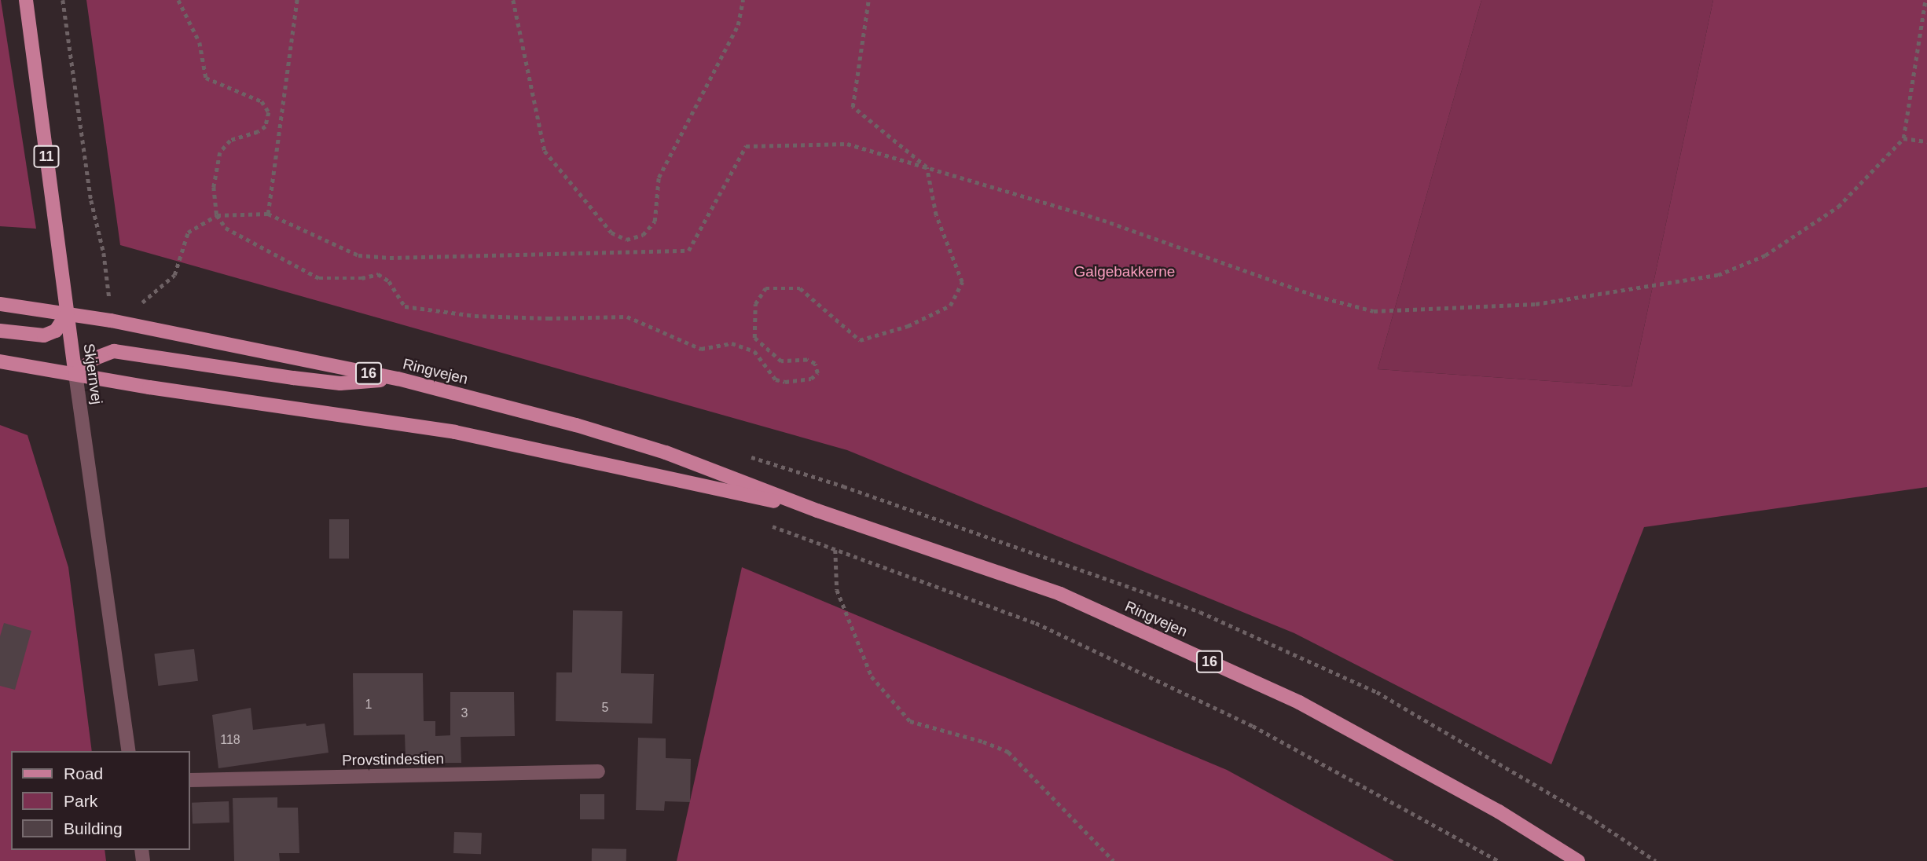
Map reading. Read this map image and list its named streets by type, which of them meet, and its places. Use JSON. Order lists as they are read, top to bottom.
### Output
{
  "streets": {
    "main road": [
      "11",
      "Ringvejen",
      "16",
      "Skjernvej"
    ],
    "street": ["Provstindestien"]
  },
  "crossings": [
    ["Ringvejen", "Skjernvej"]
  ],
  "parks": ["Galgebakkerne"],
  "house_numbers": [
    "1",
    "5",
    "3",
    "118"
  ],
  "legend": ["Road", "Park", "Building"]
}
